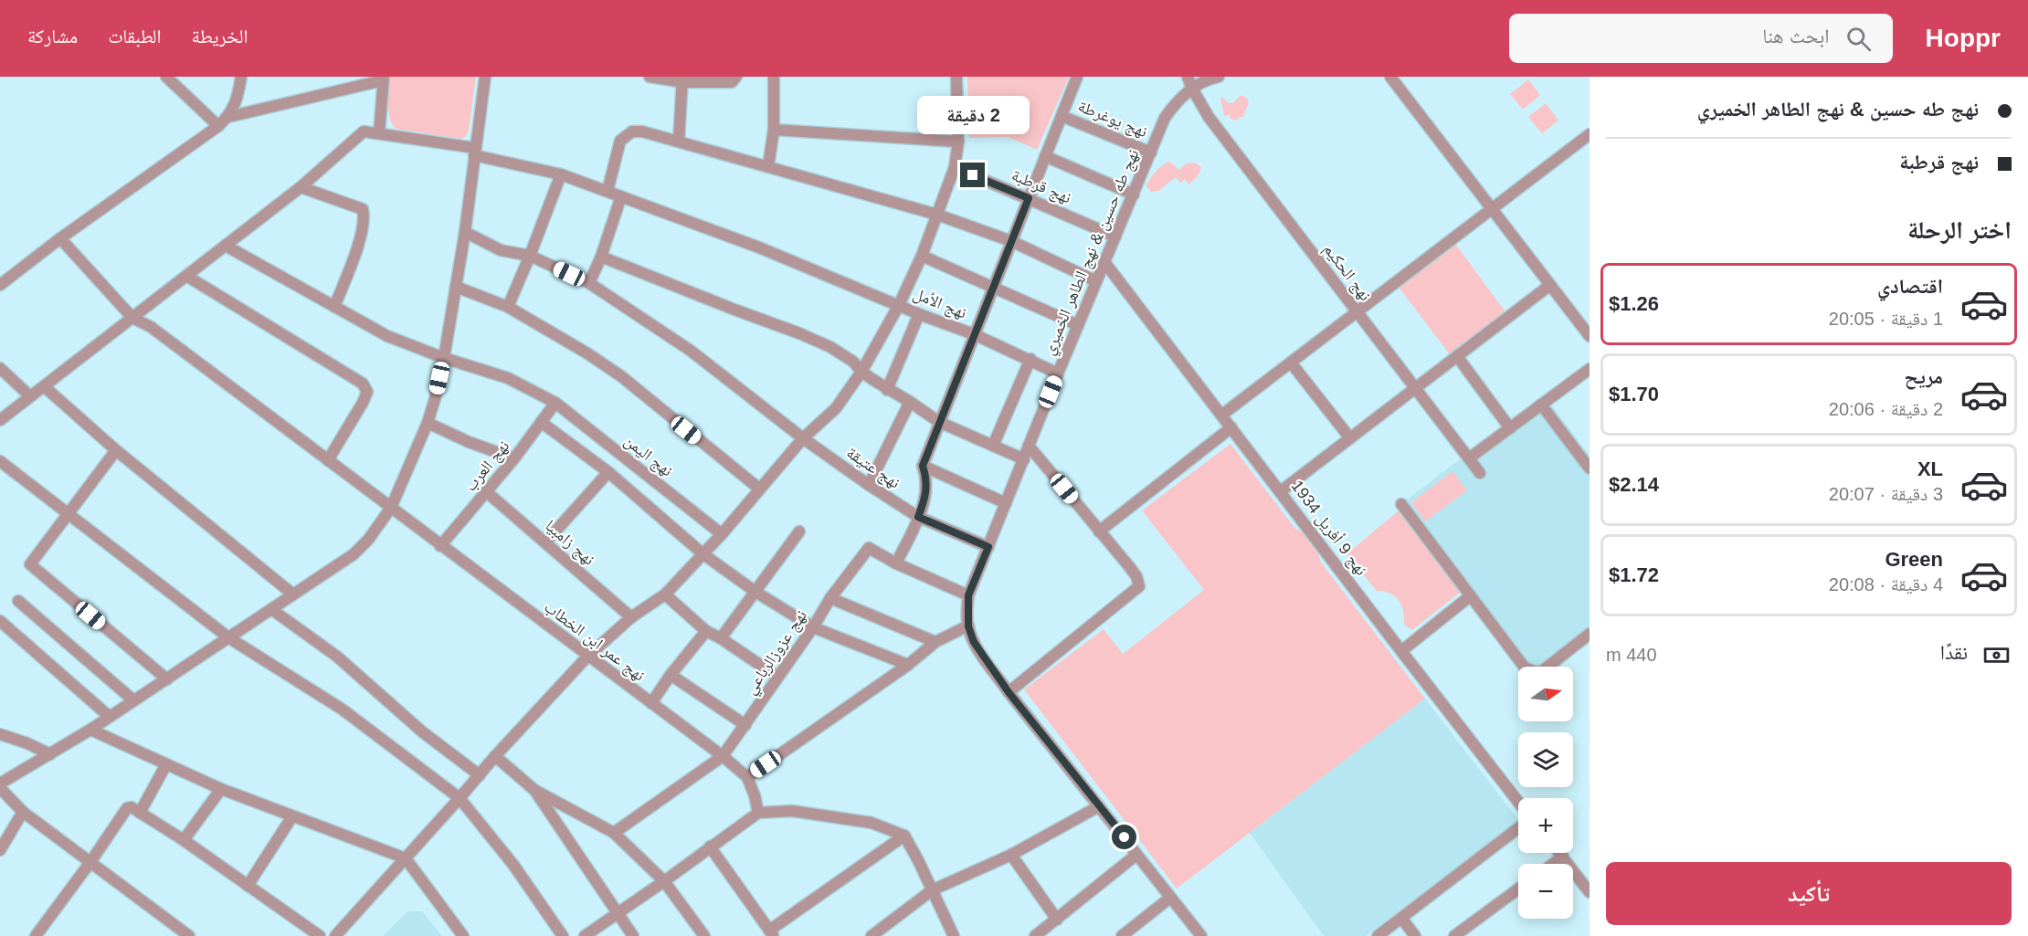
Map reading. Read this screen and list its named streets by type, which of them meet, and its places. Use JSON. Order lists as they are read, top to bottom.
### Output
{
  "streets": {
    "street": [
      "نهج يوغرطة",
      "نهج قرطبة",
      "نهج طه حسين & نهج الطاهر الخميري",
      "نهج الحكيم",
      "نهج الأمل",
      "نهج اليمن",
      "نهج العرب",
      "نهج عتيقة",
      "نهج 9 أفريل 1934",
      "نهج زامبيا",
      "نهج عمر ابن الخطاب",
      "نهج عزوزالرباعي"
    ]
  },
  "crossings": [
    ["نهج يوغرطة", "نهج طه حسين & نهج الطاهر الخميري"],
    ["نهج قرطبة", "نهج طه حسين & نهج الطاهر الخميري"],
    ["نهج طه حسين & نهج الطاهر الخميري", "نهج الحكيم"],
    ["نهج طه حسين & نهج الطاهر الخميري", "نهج الأمل"],
    ["نهج طه حسين & نهج الطاهر الخميري", "نهج عتيقة"],
    ["نهج طه حسين & نهج الطاهر الخميري", "نهج 9 أفريل 1934"],
    ["نهج طه حسين & نهج الطاهر الخميري", "نهج عزوزالرباعي"],
    ["نهج اليمن", "نهج العرب"],
    ["نهج العرب", "نهج زامبيا"],
    ["نهج العرب", "نهج عمر ابن الخطاب"],
    ["نهج عمر ابن الخطاب", "نهج عزوزالرباعي"]
  ],
  "north": "right",
  "page": {
    "header": "Hoppr",
    "search": "ابحث هنا",
    "nav": ["الخريطة", "الطبقات", "مشاركة"],
    "banner": ["نهج طه حسين & نهج الطاهر الخميري", "نهج قرطبة"],
    "bubble": "2 دقيقة",
    "heading": "اختر الرحلة",
    "list": [
      {
        "name": "اقتصادي",
        "note": "1 دقيقة · 20:05",
        "value": "$1.26"
      },
      {
        "name": "مريح",
        "note": "2 دقيقة · 20:06",
        "value": "$1.70"
      },
      {
        "name": "XL",
        "note": "3 دقيقة · 20:07",
        "value": "$2.14"
      },
      {
        "name": "Green",
        "note": "4 دقيقة · 20:08",
        "value": "$1.72"
      }
    ],
    "pay": ["نقدًا", "440 m"],
    "map_buttons": ["+", "−"],
    "buttons": "تأكيد"
  }
}
